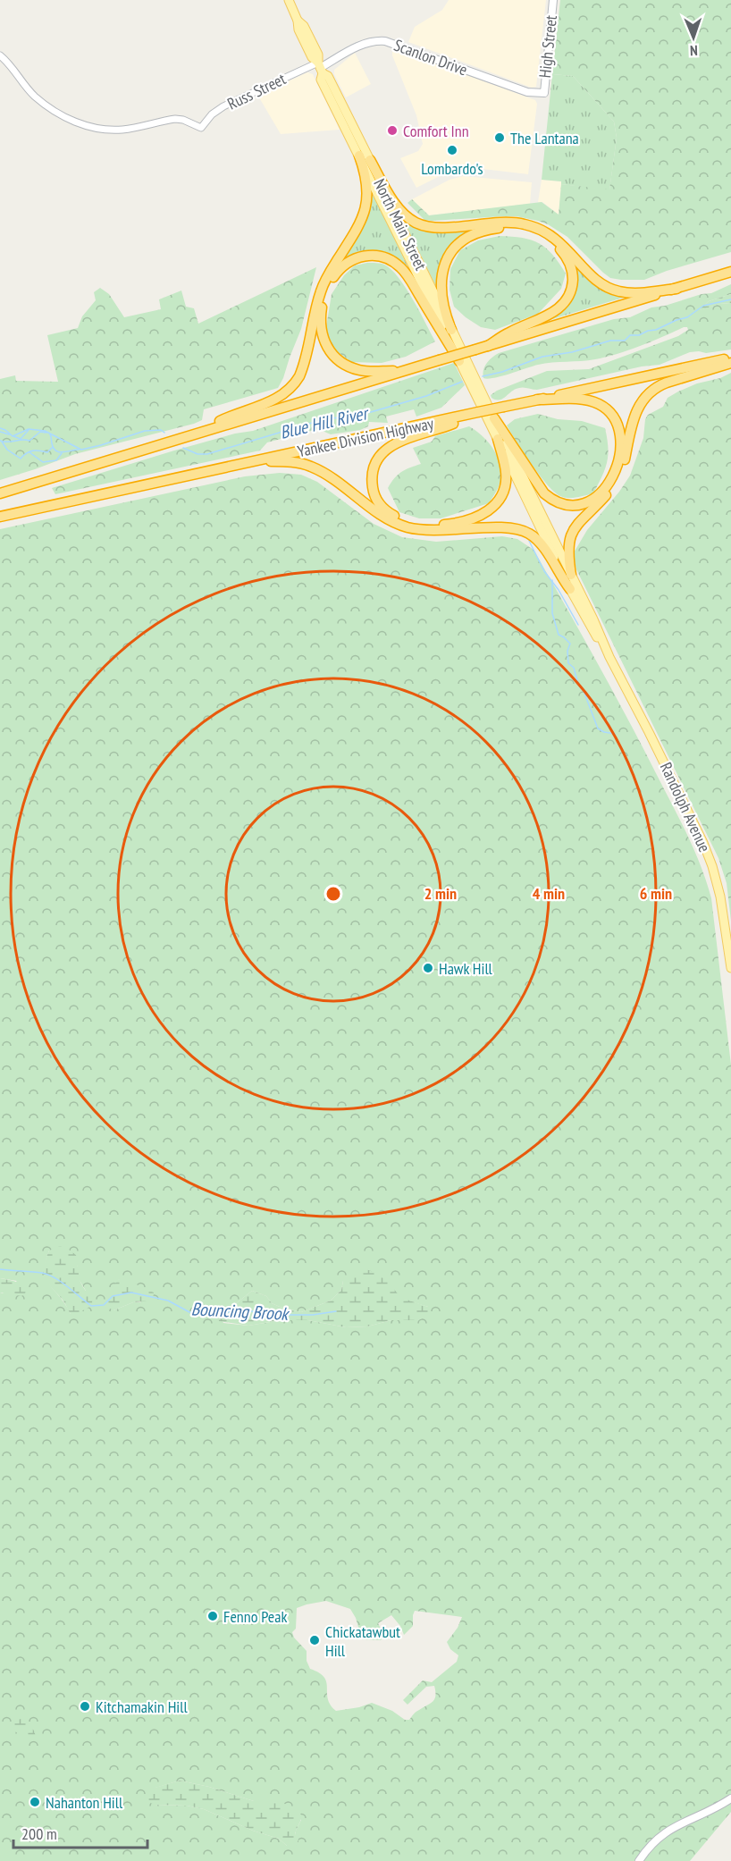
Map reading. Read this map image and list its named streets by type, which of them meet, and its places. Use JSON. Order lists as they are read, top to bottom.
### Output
{
  "streets": {
    "highway": ["Yankee Division Highway"],
    "main road": [
      "High Street",
      "Scanlon Drive",
      "North Main Street",
      "Randolph Avenue"
    ],
    "street": ["Russ Street"]
  },
  "crossings": [
    ["High Street", "Scanlon Drive"],
    ["Scanlon Drive", "Russ Street"],
    ["Scanlon Drive", "North Main Street"],
    ["Russ Street", "North Main Street"],
    ["North Main Street", "Randolph Avenue"]
  ],
  "water": ["Blue Hill River", "Bouncing Brook"],
  "places": [
    "Comfort Inn",
    "The Lantana",
    "Lombardo's",
    "Hawk Hill",
    "Fenno Peak",
    "Chickatawbut Hill",
    "Kitchamakin Hill",
    "Nahanton Hill"
  ],
  "scale_bar": "200 m",
  "north": "bottom",
  "rings": ["2 min", "4 min", "6 min"]
}
